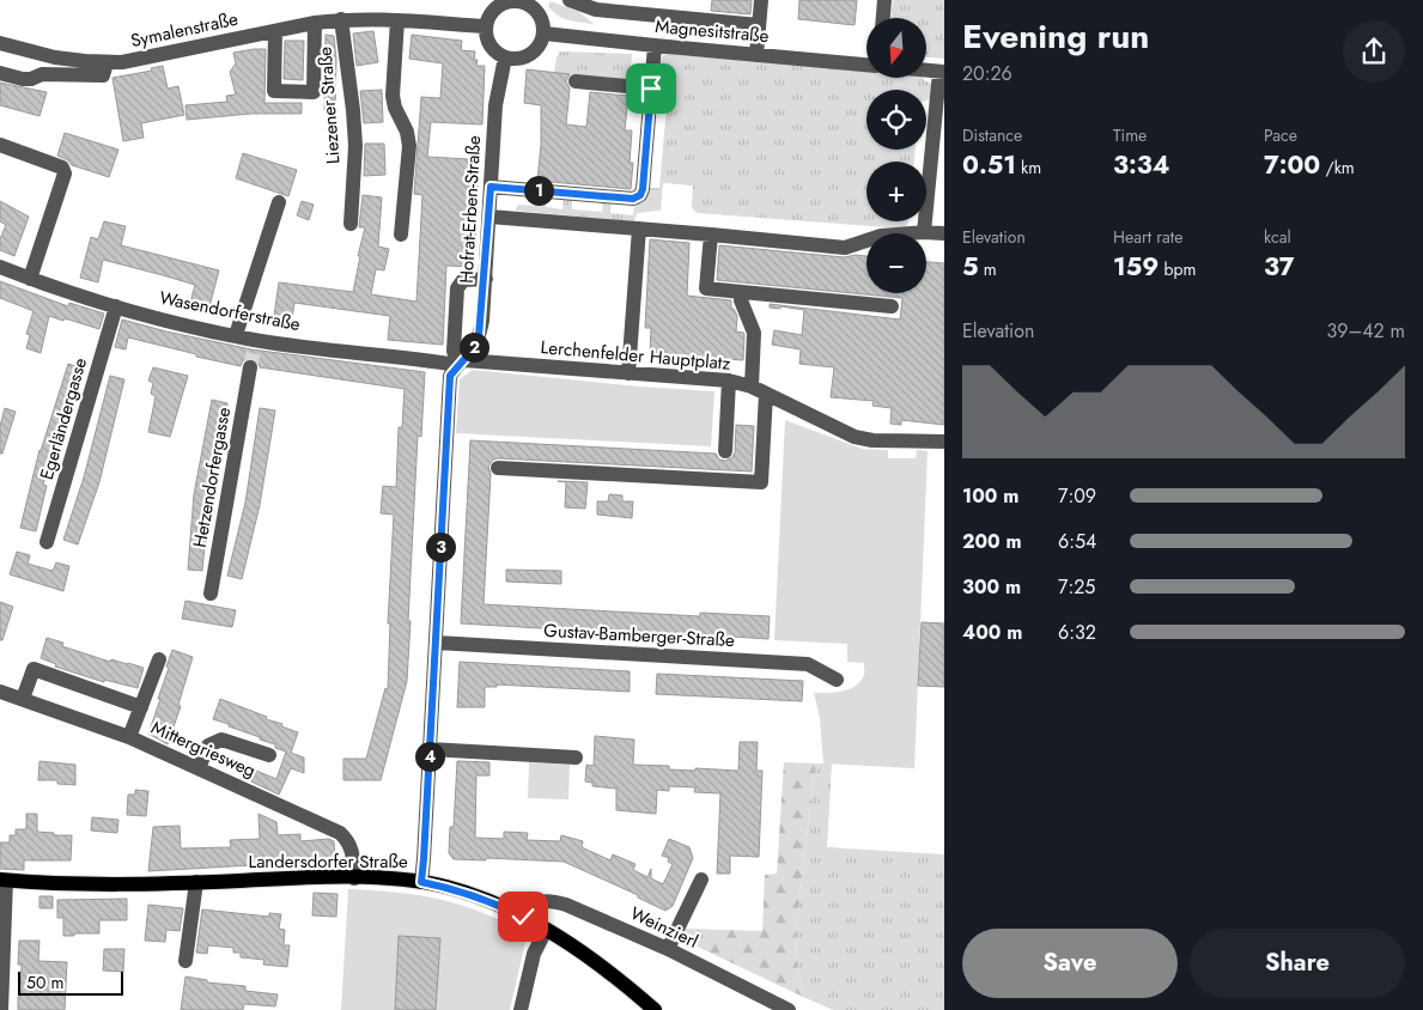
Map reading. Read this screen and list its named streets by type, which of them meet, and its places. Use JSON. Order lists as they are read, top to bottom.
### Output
{
  "streets": {
    "main road": ["Landersdorfer Straße"],
    "street": [
      "Symalenstraße",
      "Magnesitstraße",
      "Liezener Straße",
      "Hofrat-Erben-Straße",
      "Wasendorferstraße",
      "Lerchenfelder Hauptplatz",
      "Egerländergasse",
      "Hetzendorfergasse",
      "Gustav-Bamberger-Straße",
      "Mittergriesweg",
      "Weinzierl"
    ]
  },
  "crossings": [
    ["Symalenstraße", "Magnesitstraße"],
    ["Symalenstraße", "Liezener Straße"],
    ["Symalenstraße", "Hofrat-Erben-Straße"],
    ["Magnesitstraße", "Hofrat-Erben-Straße"],
    ["Hofrat-Erben-Straße", "Wasendorferstraße"],
    ["Hofrat-Erben-Straße", "Lerchenfelder Hauptplatz"],
    ["Wasendorferstraße", "Lerchenfelder Hauptplatz"],
    ["Wasendorferstraße", "Egerländergasse"],
    ["Mittergriesweg", "Landersdorfer Straße"],
    ["Landersdorfer Straße", "Weinzierl"]
  ],
  "scale_bar": "50 m",
  "north": "bottom",
  "page": {
    "heading": ["Evening run", "20:26"],
    "map_buttons": ["+", "−"],
    "stats": [
      ["Distance", "0.51 km"],
      ["Time", "3:34"],
      ["Pace", "7:00 /km"],
      ["Elevation", "5 m"],
      ["Heart rate", "159 bpm"],
      ["kcal", "37"]
    ],
    "pins": [
      "1",
      "2",
      "3",
      "4"
    ],
    "chart": ["Elevation", "39–42 m"],
    "list": [
      {
        "name": "100 m",
        "note": "7:09"
      },
      {
        "name": "200 m",
        "note": "6:54"
      },
      {
        "name": "300 m",
        "note": "7:25"
      },
      {
        "name": "400 m",
        "note": "6:32"
      }
    ],
    "buttons": ["Save", "Share"],
    "scale": "50 m"
  }
}
